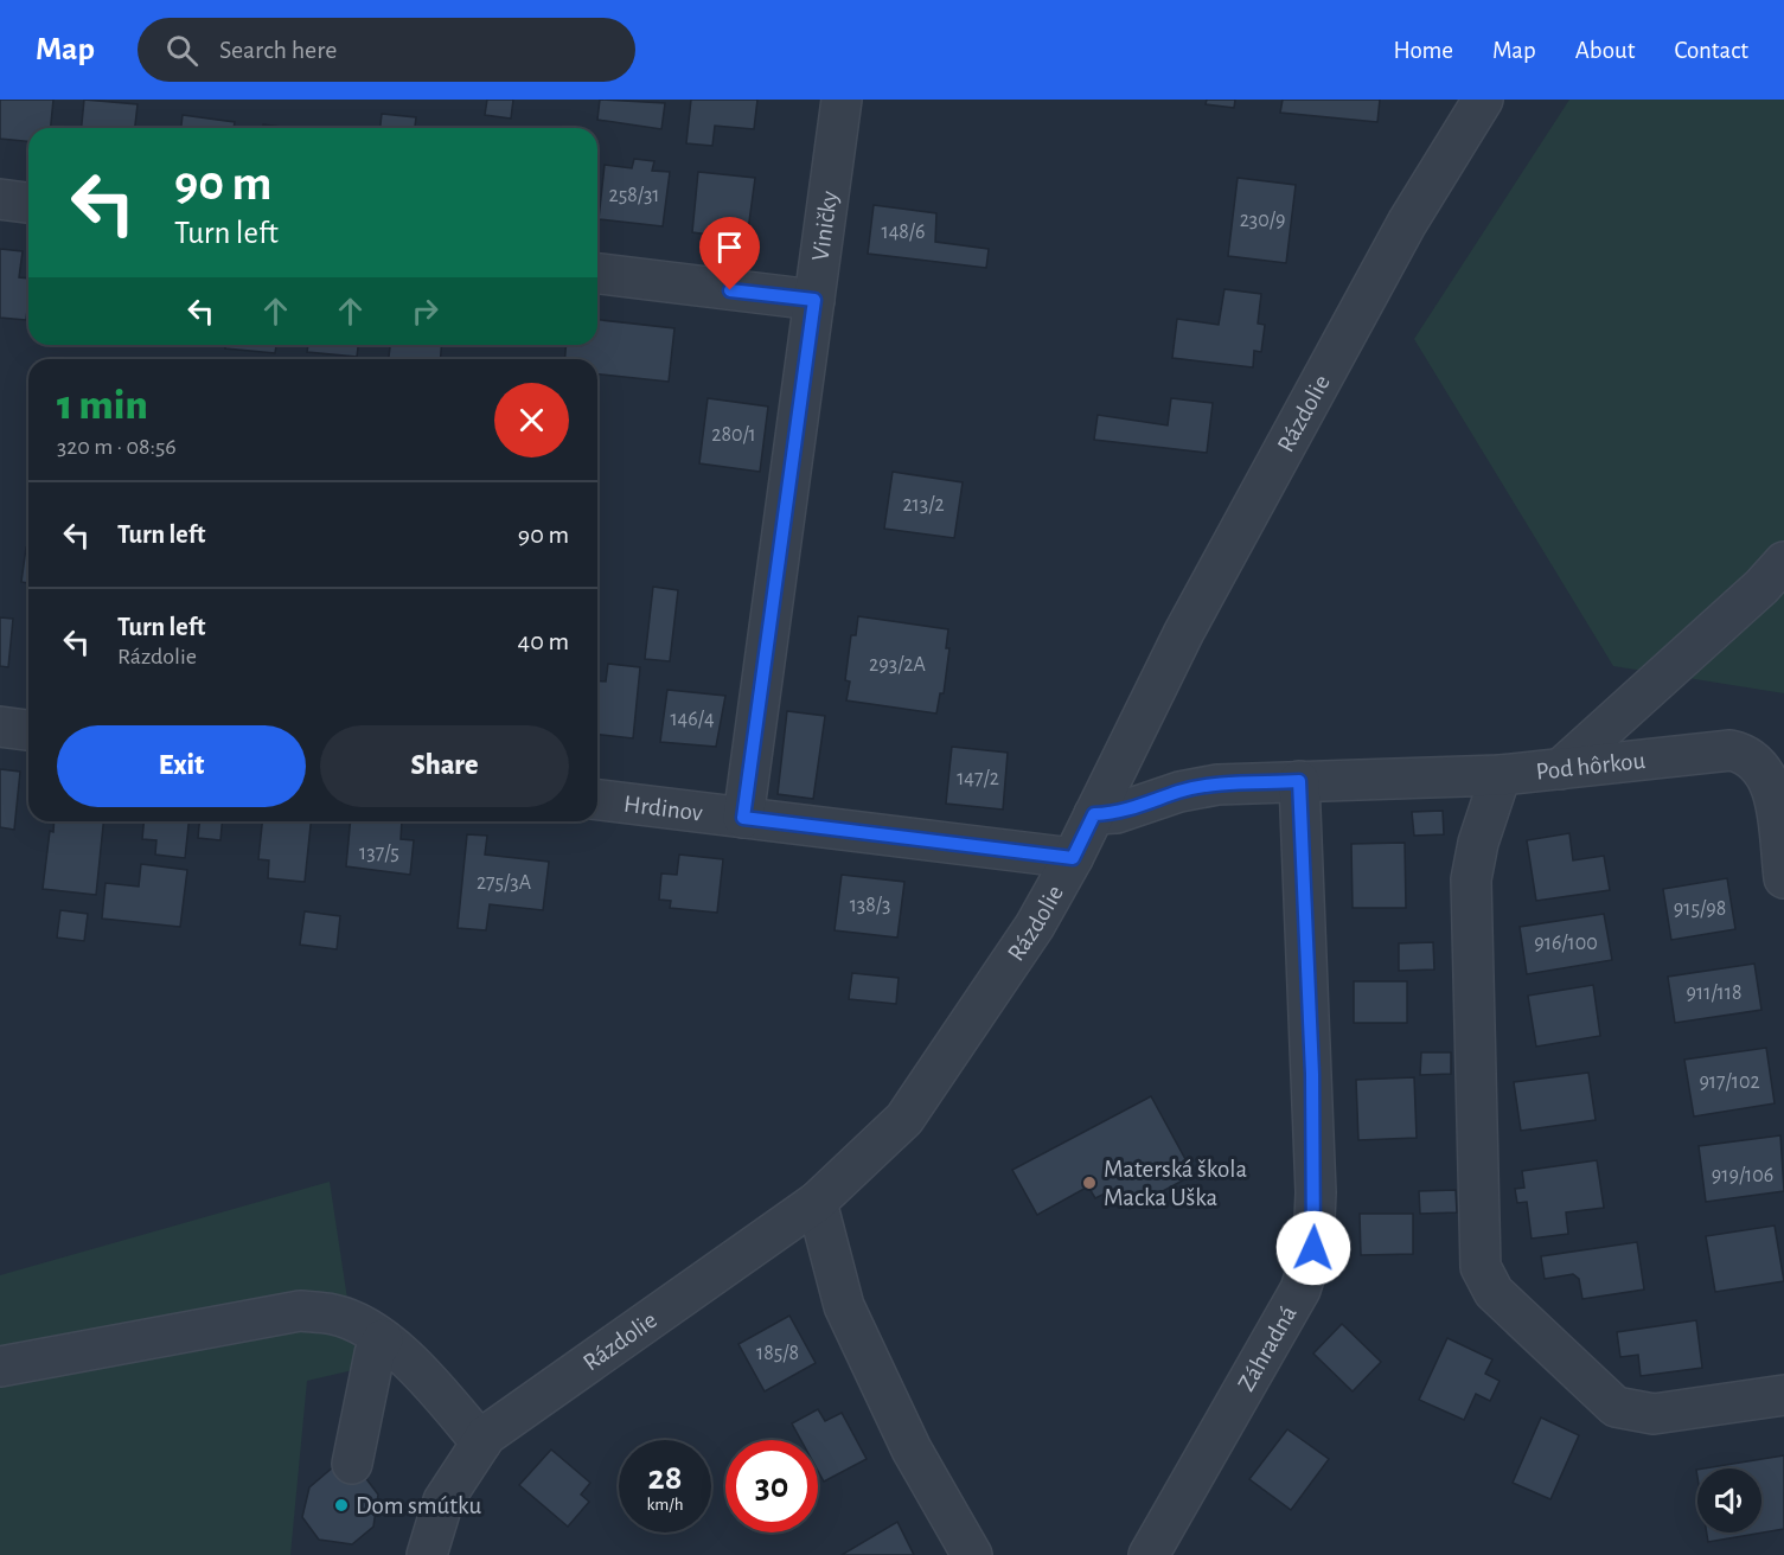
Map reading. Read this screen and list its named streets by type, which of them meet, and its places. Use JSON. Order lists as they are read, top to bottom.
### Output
{
  "streets": {
    "street": [
      "Viničky",
      "Rázdolie",
      "Pod hôrkou",
      "Hrdinov",
      "Záhradná"
    ]
  },
  "crossings": [
    ["Viničky", "Hrdinov"],
    ["Rázdolie", "Pod hôrkou"],
    ["Rázdolie", "Hrdinov"],
    ["Pod hôrkou", "Záhradná"]
  ],
  "places": ["Materská škola Macka Uška", "Dom smútku"],
  "house_numbers": [
    "258/31",
    "230/9",
    "148/6",
    "280/1",
    "213/2",
    "293/2A",
    "146/4",
    "147/2",
    "137/5",
    "275/3A",
    "138/3",
    "915/98",
    "916/100",
    "911/118",
    "917/102",
    "919/106",
    "185/8"
  ],
  "page": {
    "header": "Map",
    "search": "Search here",
    "nav": [
      "Home",
      "Map",
      "About",
      "Contact"
    ],
    "turn": ["90 m", "Turn left"],
    "heading": ["1 min", "320 m · 08:56"],
    "list": [
      {
        "name": "Turn left",
        "value": "90 m"
      },
      {
        "name": "Turn left",
        "note": "Rázdolie",
        "value": "40 m"
      }
    ],
    "buttons": ["Exit", "Share"],
    "speed": "28 km/h",
    "limit": "30"
  }
}
